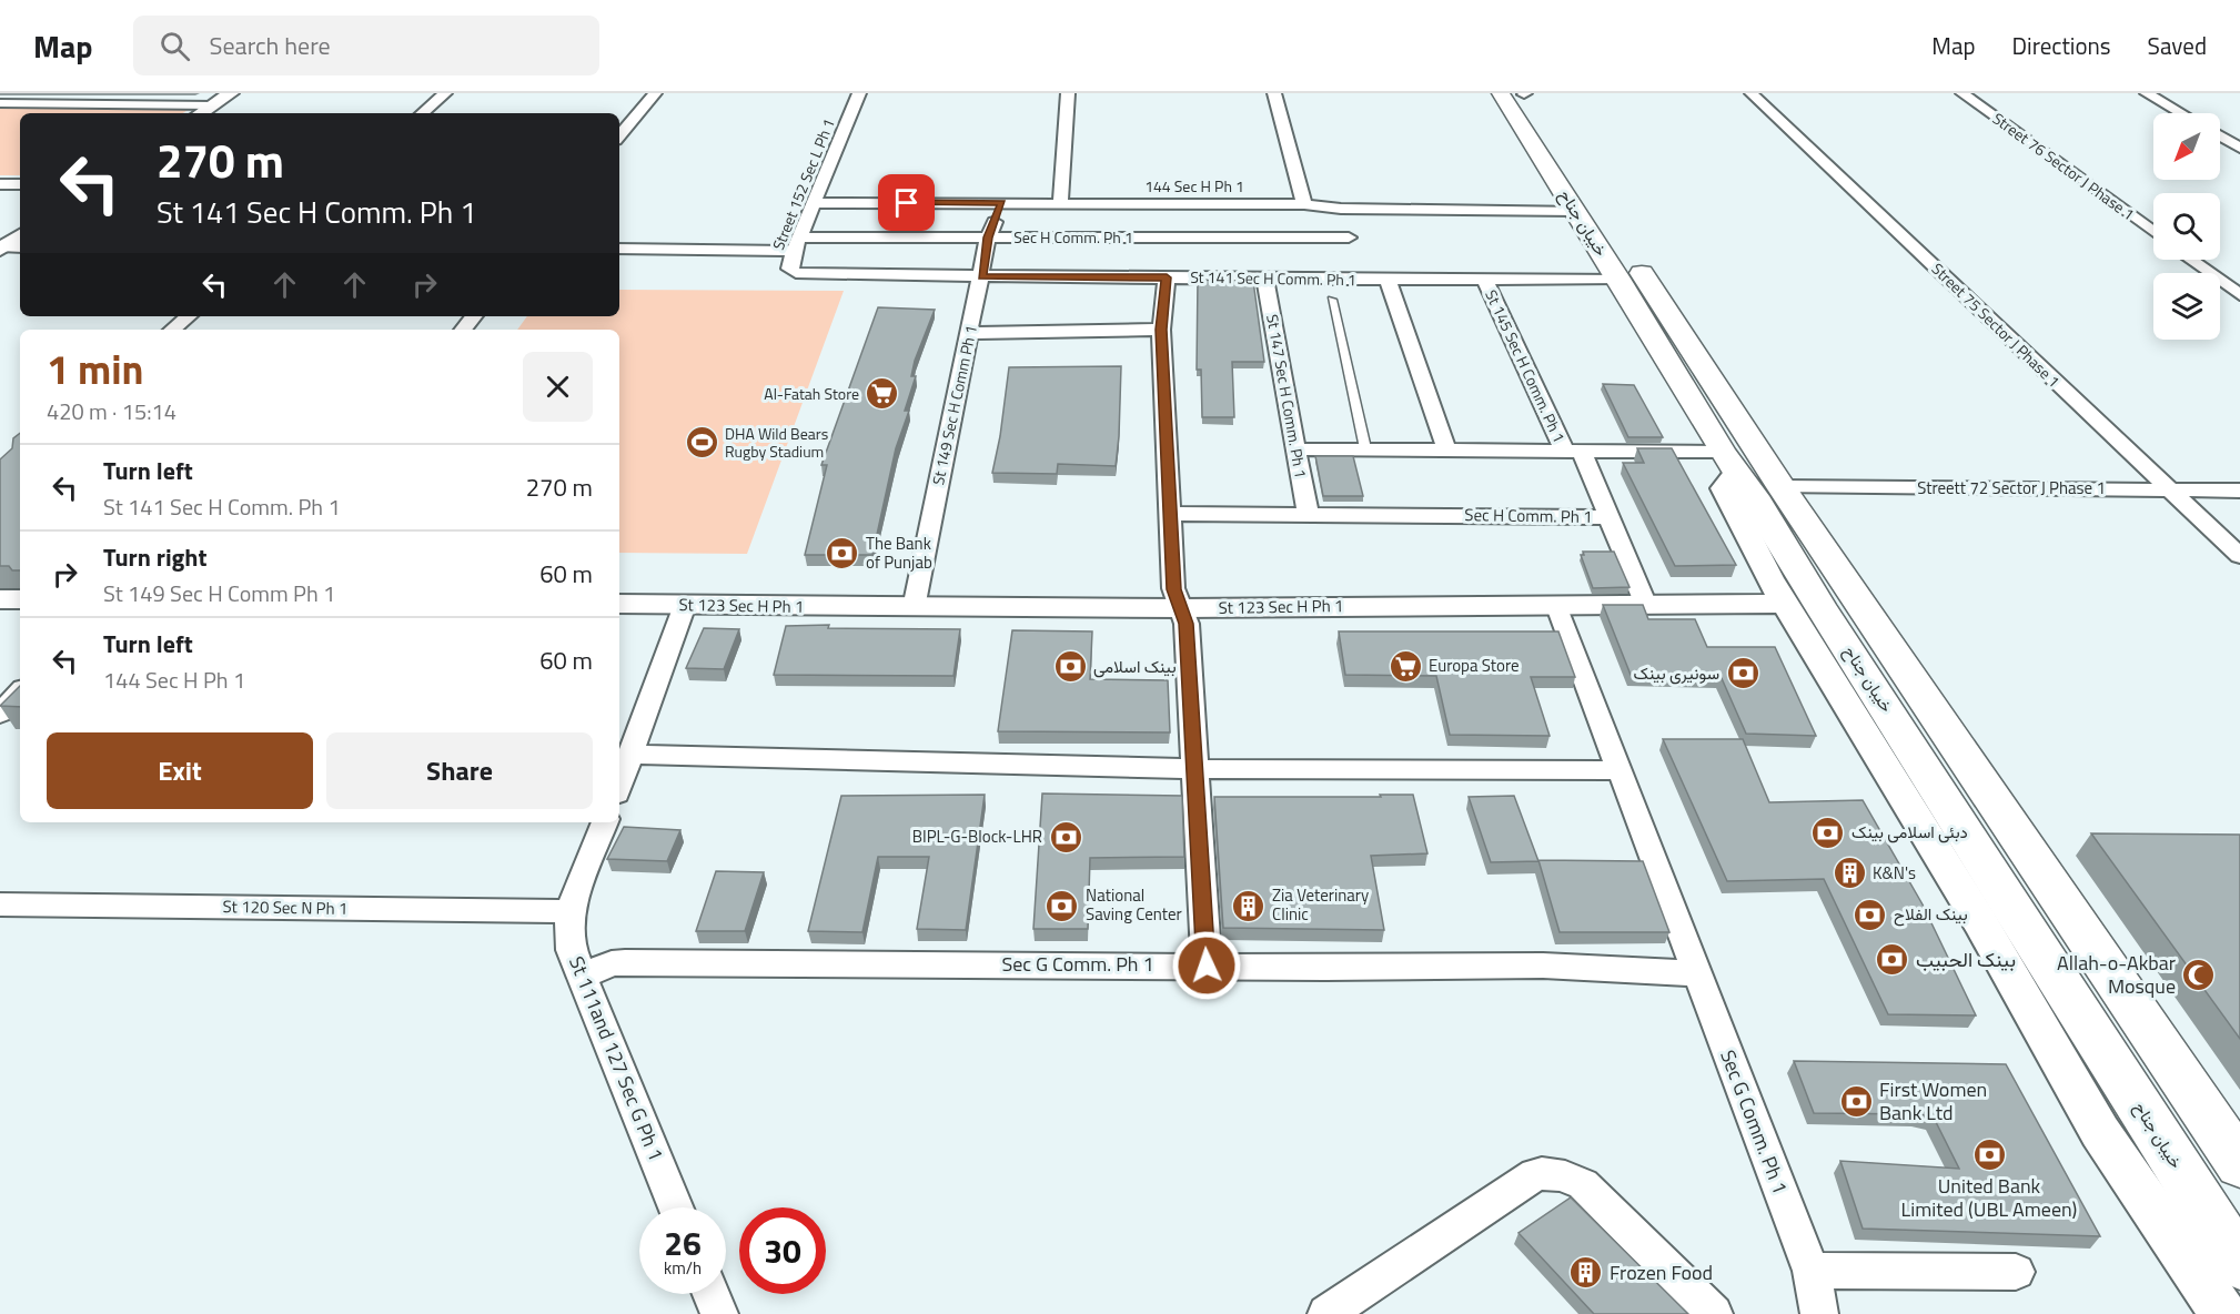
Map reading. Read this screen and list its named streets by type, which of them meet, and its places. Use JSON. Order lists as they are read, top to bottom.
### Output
{
  "streets": {
    "main road": ["خیبان جناح"],
    "street": [
      "Street 76 Sector J Phase 1",
      "Street 152 Sec L Ph 1",
      "144 Sec H Ph 1",
      "Sec H Comm. Ph 1",
      "St 141 Sec H Comm. Ph 1",
      "Street 75 Sector J Phase 1",
      "St 145 Sec H Comm. Ph 1",
      "St 147 Sec H Comm. Ph 1",
      "St 149 Sec H Comm Ph 1",
      "Streett 72 Sector J Phase 1",
      "St 123 Sec H Ph 1",
      "St 120 Sec N Ph 1",
      "Sec G Comm. Ph 1",
      "St 111and 127 Sec G Ph 1"
    ]
  },
  "crossings": [
    ["Street 152 Sec L Ph 1", "144 Sec H Ph 1"],
    ["Street 152 Sec L Ph 1", "Sec H Comm. Ph 1"],
    ["Street 152 Sec L Ph 1", "St 141 Sec H Comm. Ph 1"],
    ["144 Sec H Ph 1", "خیبان جناح"],
    ["144 Sec H Ph 1", "St 149 Sec H Comm Ph 1"],
    ["خیبان جناح", "St 141 Sec H Comm. Ph 1"],
    ["خیبان جناح", "Streett 72 Sector J Phase 1"],
    ["Sec H Comm. Ph 1", "St 145 Sec H Comm. Ph 1"],
    ["Sec H Comm. Ph 1", "St 147 Sec H Comm. Ph 1"],
    ["Sec H Comm. Ph 1", "St 149 Sec H Comm Ph 1"],
    ["St 141 Sec H Comm. Ph 1", "St 145 Sec H Comm. Ph 1"],
    ["St 141 Sec H Comm. Ph 1", "St 147 Sec H Comm. Ph 1"],
    ["St 141 Sec H Comm. Ph 1", "St 149 Sec H Comm Ph 1"],
    ["Street 75 Sector J Phase 1", "Streett 72 Sector J Phase 1"],
    ["St 145 Sec H Comm. Ph 1", "St 123 Sec H Ph 1"],
    ["St 149 Sec H Comm Ph 1", "St 123 Sec H Ph 1"],
    ["St 123 Sec H Ph 1", "Sec G Comm. Ph 1"],
    ["St 120 Sec N Ph 1", "St 111and 127 Sec G Ph 1"],
    ["Sec G Comm. Ph 1", "St 111and 127 Sec G Ph 1"]
  ],
  "places": {
    "supermarket": ["Al-Fatah Store", "Europa Store"],
    "sports": ["DHA Wild Bears Rugby Stadium"],
    "bank": [
      "The Bank of Punjab",
      "بینک اسلامی",
      "سونیری بینک",
      "دبئی اسلامی بینک",
      "BIPL-G-Block-LHR",
      "National Saving Center",
      "بینک الفلاح",
      "بينک الحبيب",
      "First Women Bank Ltd",
      "United Bank Limited (UBL Ameen)"
    ],
    "building": ["K&N's", "Zia Veterinary Clinic", "Frozen Food"],
    "mosque": ["Allah-o-Akbar Mosque"]
  },
  "north": "bottom left",
  "page": {
    "header": "Map",
    "search": "Search here",
    "nav": ["Map", "Directions", "Saved"],
    "turn": ["270 m", "St 141 Sec H Comm. Ph 1"],
    "heading": ["1 min", "420 m · 15:14"],
    "list": [
      {
        "name": "Turn left",
        "note": "St 141 Sec H Comm. Ph 1",
        "value": "270 m"
      },
      {
        "name": "Turn right",
        "note": "St 149 Sec H Comm Ph 1",
        "value": "60 m"
      },
      {
        "name": "Turn left",
        "note": "144 Sec H Ph 1",
        "value": "60 m"
      }
    ],
    "buttons": ["Exit", "Share"],
    "speed": "26 km/h",
    "limit": "30"
  }
}
